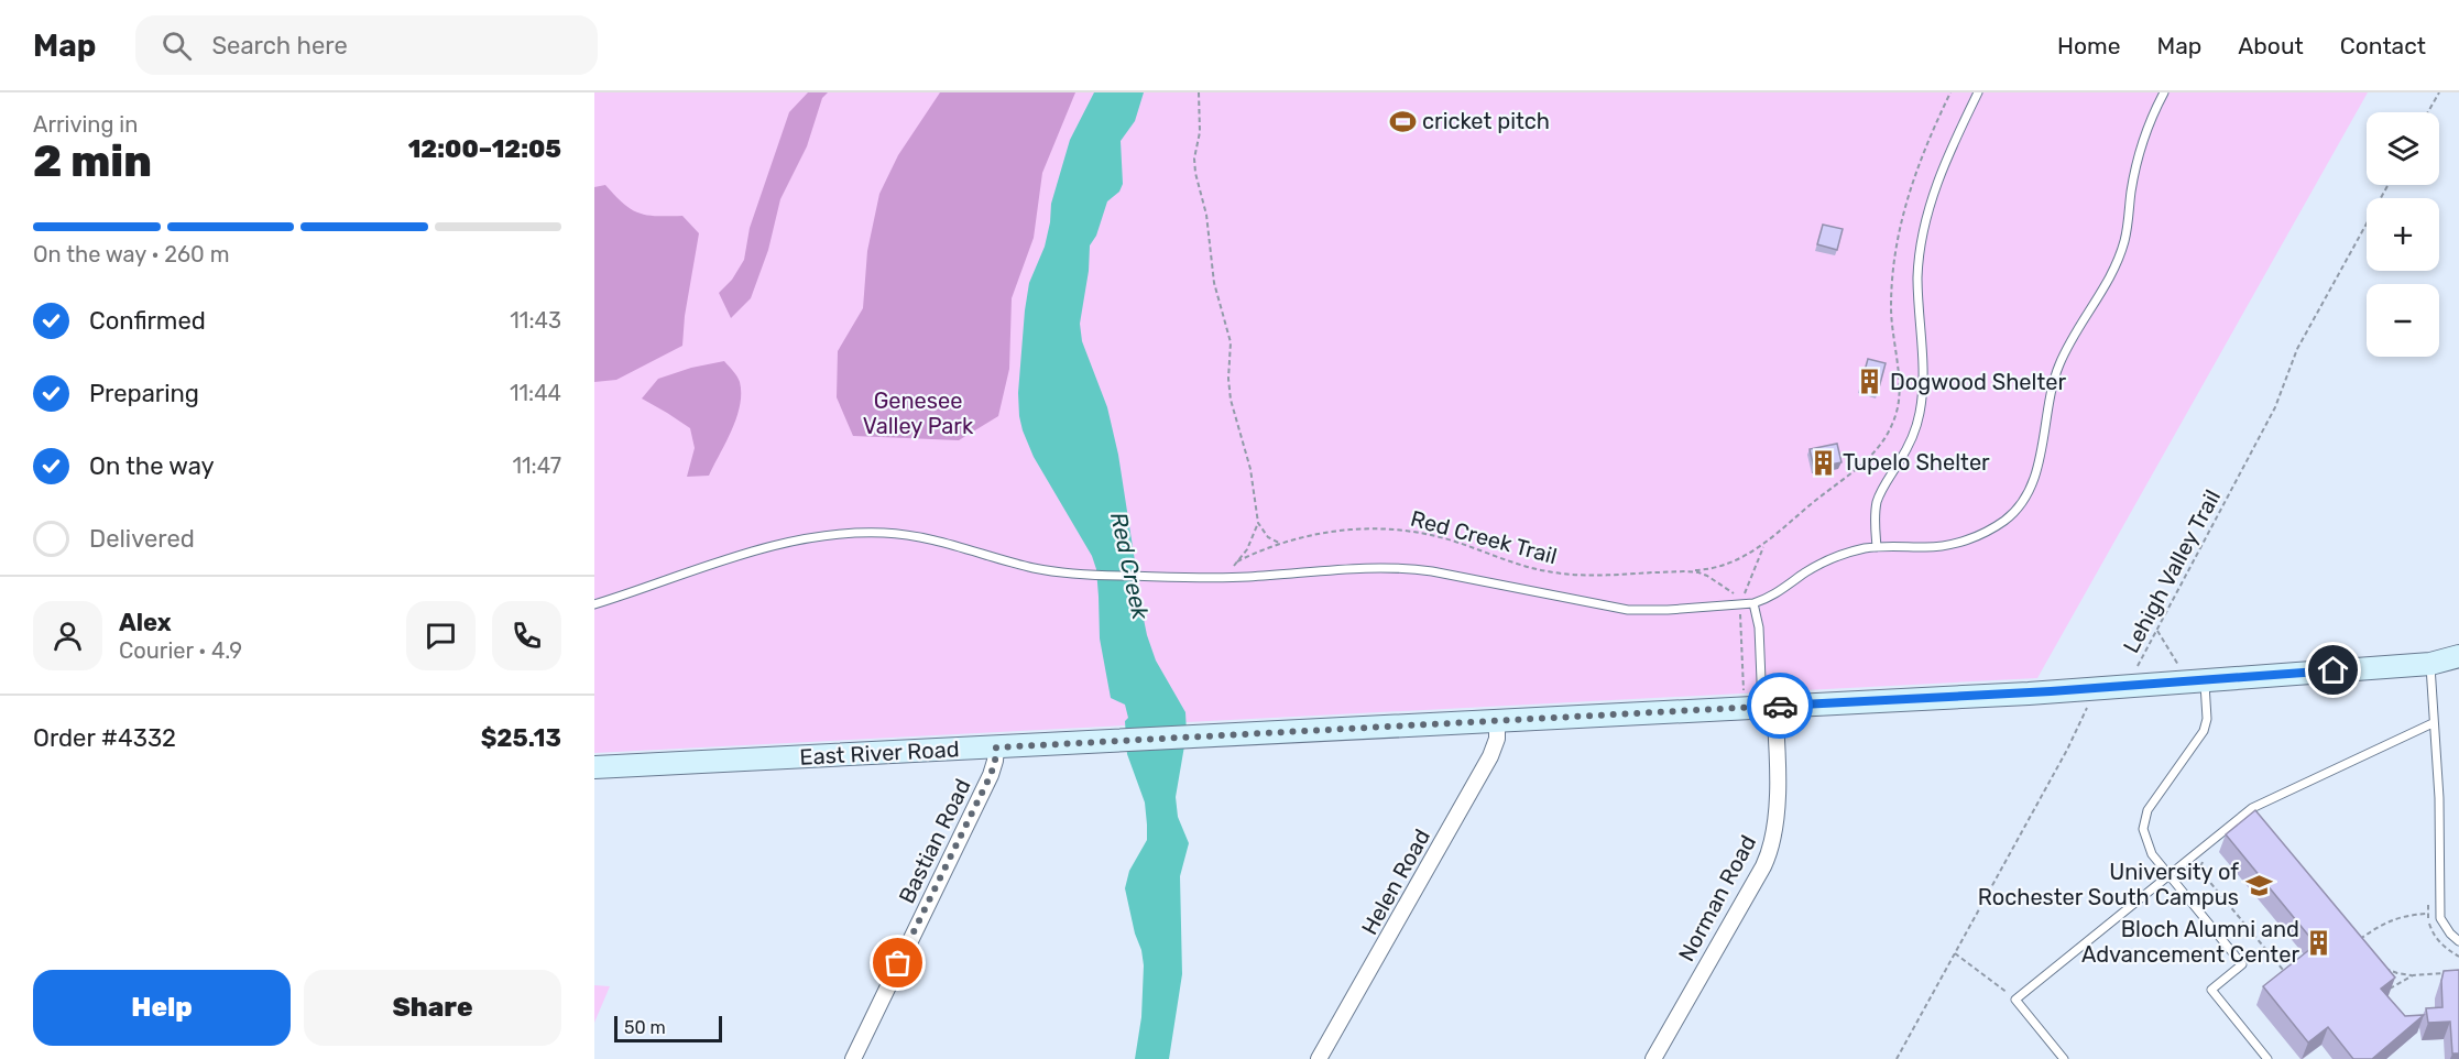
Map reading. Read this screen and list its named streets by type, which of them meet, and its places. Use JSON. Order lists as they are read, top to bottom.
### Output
{
  "streets": {
    "street": [
      "East River Road",
      "Bastian Road",
      "Helen Road",
      "Norman Road"
    ],
    "path": ["Red Creek Trail", "Lehigh Valley Trail"]
  },
  "crossings": [
    ["East River Road", "Bastian Road"],
    ["East River Road", "Helen Road"],
    ["East River Road", "Norman Road"]
  ],
  "water": ["Red Creek"],
  "parks": ["Genesee Valley Park"],
  "places": {
    "sports": ["cricket pitch"],
    "building": ["Dogwood Shelter", "Tupelo Shelter", "Bloch Alumni and Advancement Center"],
    "school or university": ["University of Rochester South Campus"]
  },
  "scale_bar": "50 m",
  "page": {
    "header": "Map",
    "search": "Search here",
    "nav": [
      "Home",
      "Map",
      "About",
      "Contact"
    ],
    "heading": ["2 min", "Arriving in", "12:00–12:05"],
    "panel": [
      "Alex",
      "Courier · 4.9",
      "Order #4332",
      "$25.13"
    ],
    "map_buttons": ["+", "−"],
    "bar": "On the way · 260 m",
    "list": [
      ["Confirmed", "11:43"],
      ["Preparing", "11:44"],
      ["On the way", "11:47"],
      "Delivered"
    ],
    "buttons": ["Help", "Share"],
    "scale": "50 m"
  }
}
